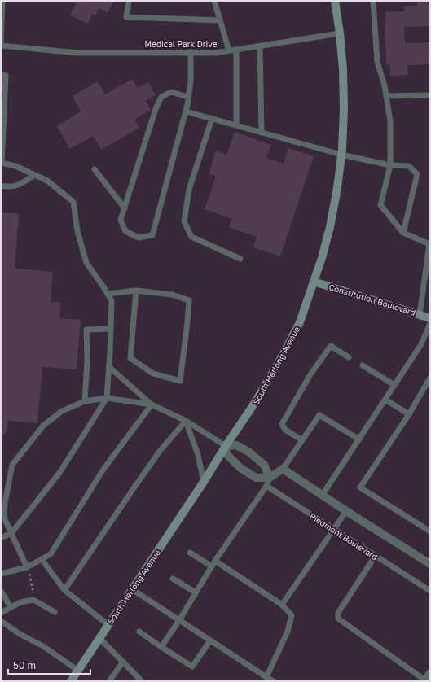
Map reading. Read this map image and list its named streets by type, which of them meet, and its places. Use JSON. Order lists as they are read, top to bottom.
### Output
{
  "streets": {
    "street": ["Constitution Boulevard", "South Herlong Avenue"],
    "lane": ["Medical Park Drive", "Piedmont Boulevard"]
  },
  "crossings": [
    ["Medical Park Drive", "South Herlong Avenue"],
    ["Constitution Boulevard", "South Herlong Avenue"]
  ],
  "scale_bar": "50 m"
}
